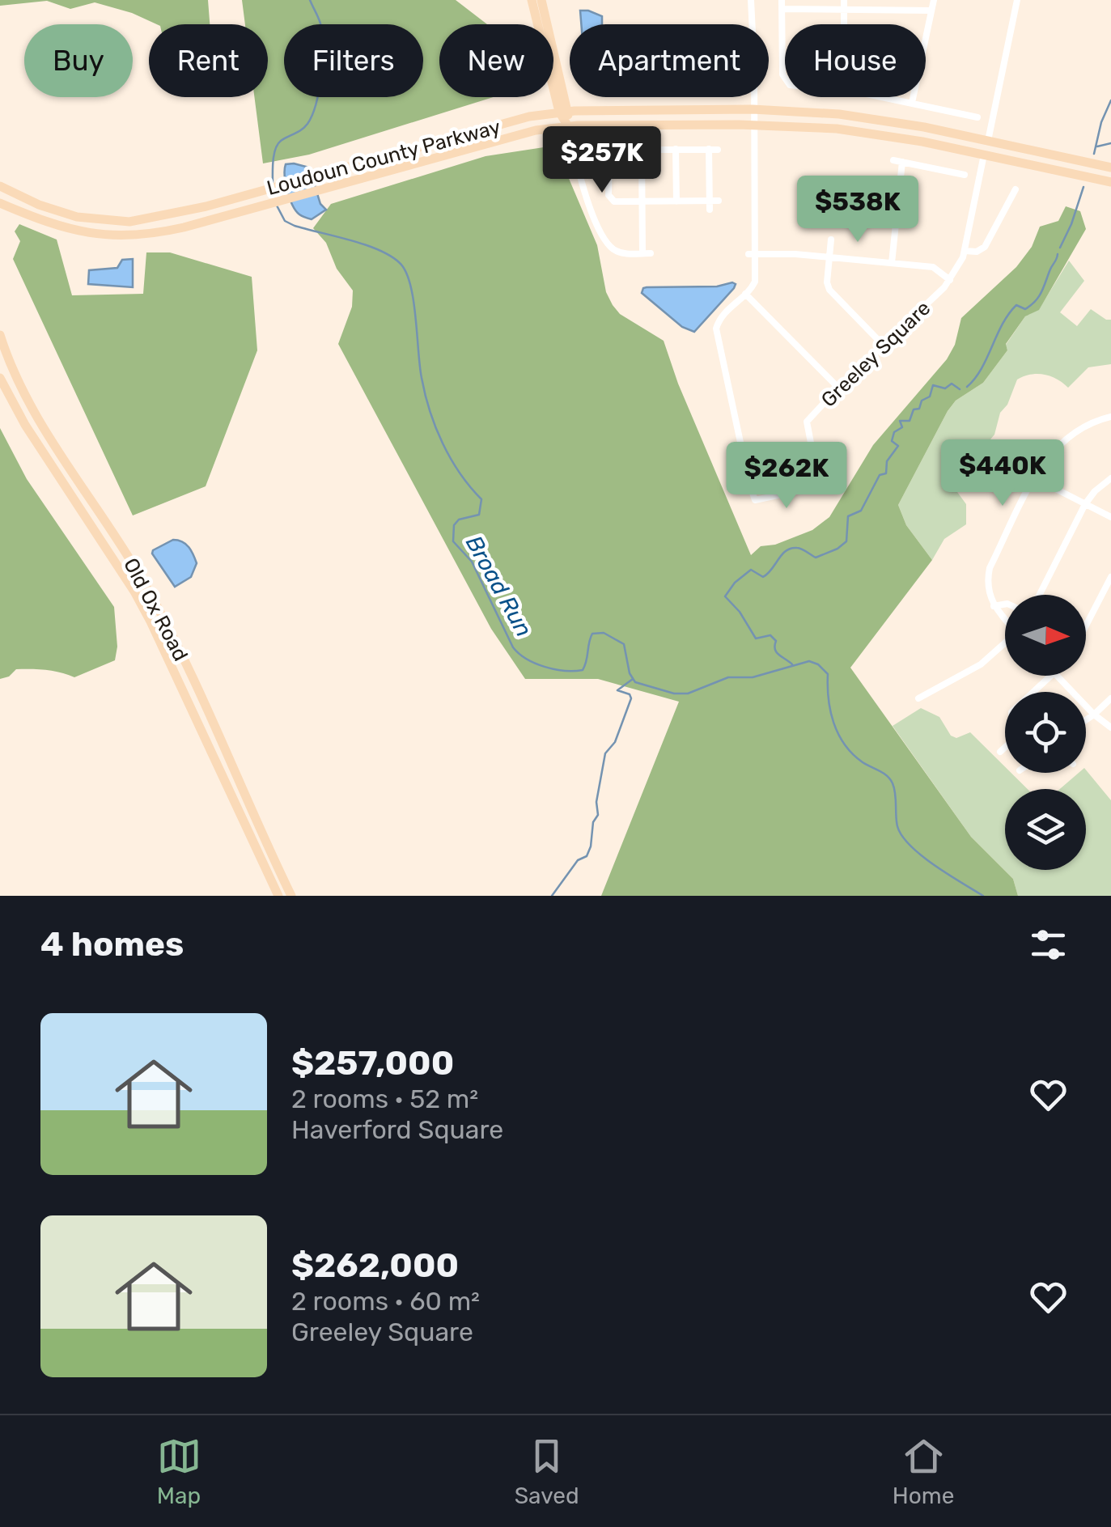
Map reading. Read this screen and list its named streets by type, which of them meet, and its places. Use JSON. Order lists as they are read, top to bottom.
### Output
{
  "streets": {
    "main road": ["Loudoun County Parkway", "Old Ox Road"],
    "street": ["Greeley Square"]
  },
  "crossings": [
    ["Loudoun County Parkway", "Greeley Square"]
  ],
  "water": ["Broad Run"],
  "north": "right",
  "page": {
    "chip": [
      "Buy",
      "Rent",
      "Filters",
      "New",
      "Apartment",
      "House"
    ],
    "price": [
      "$257K",
      "$538K",
      "$440K",
      "$262K"
    ],
    "heading": "4 homes",
    "list": [
      {
        "name": "$257,000",
        "note": "2 rooms · 52 m² · Haverford Square"
      },
      {
        "name": "$262,000",
        "note": "2 rooms · 60 m² · Greeley Square"
      }
    ],
    "tabs": ["Map", "Saved", "Home"]
  }
}
